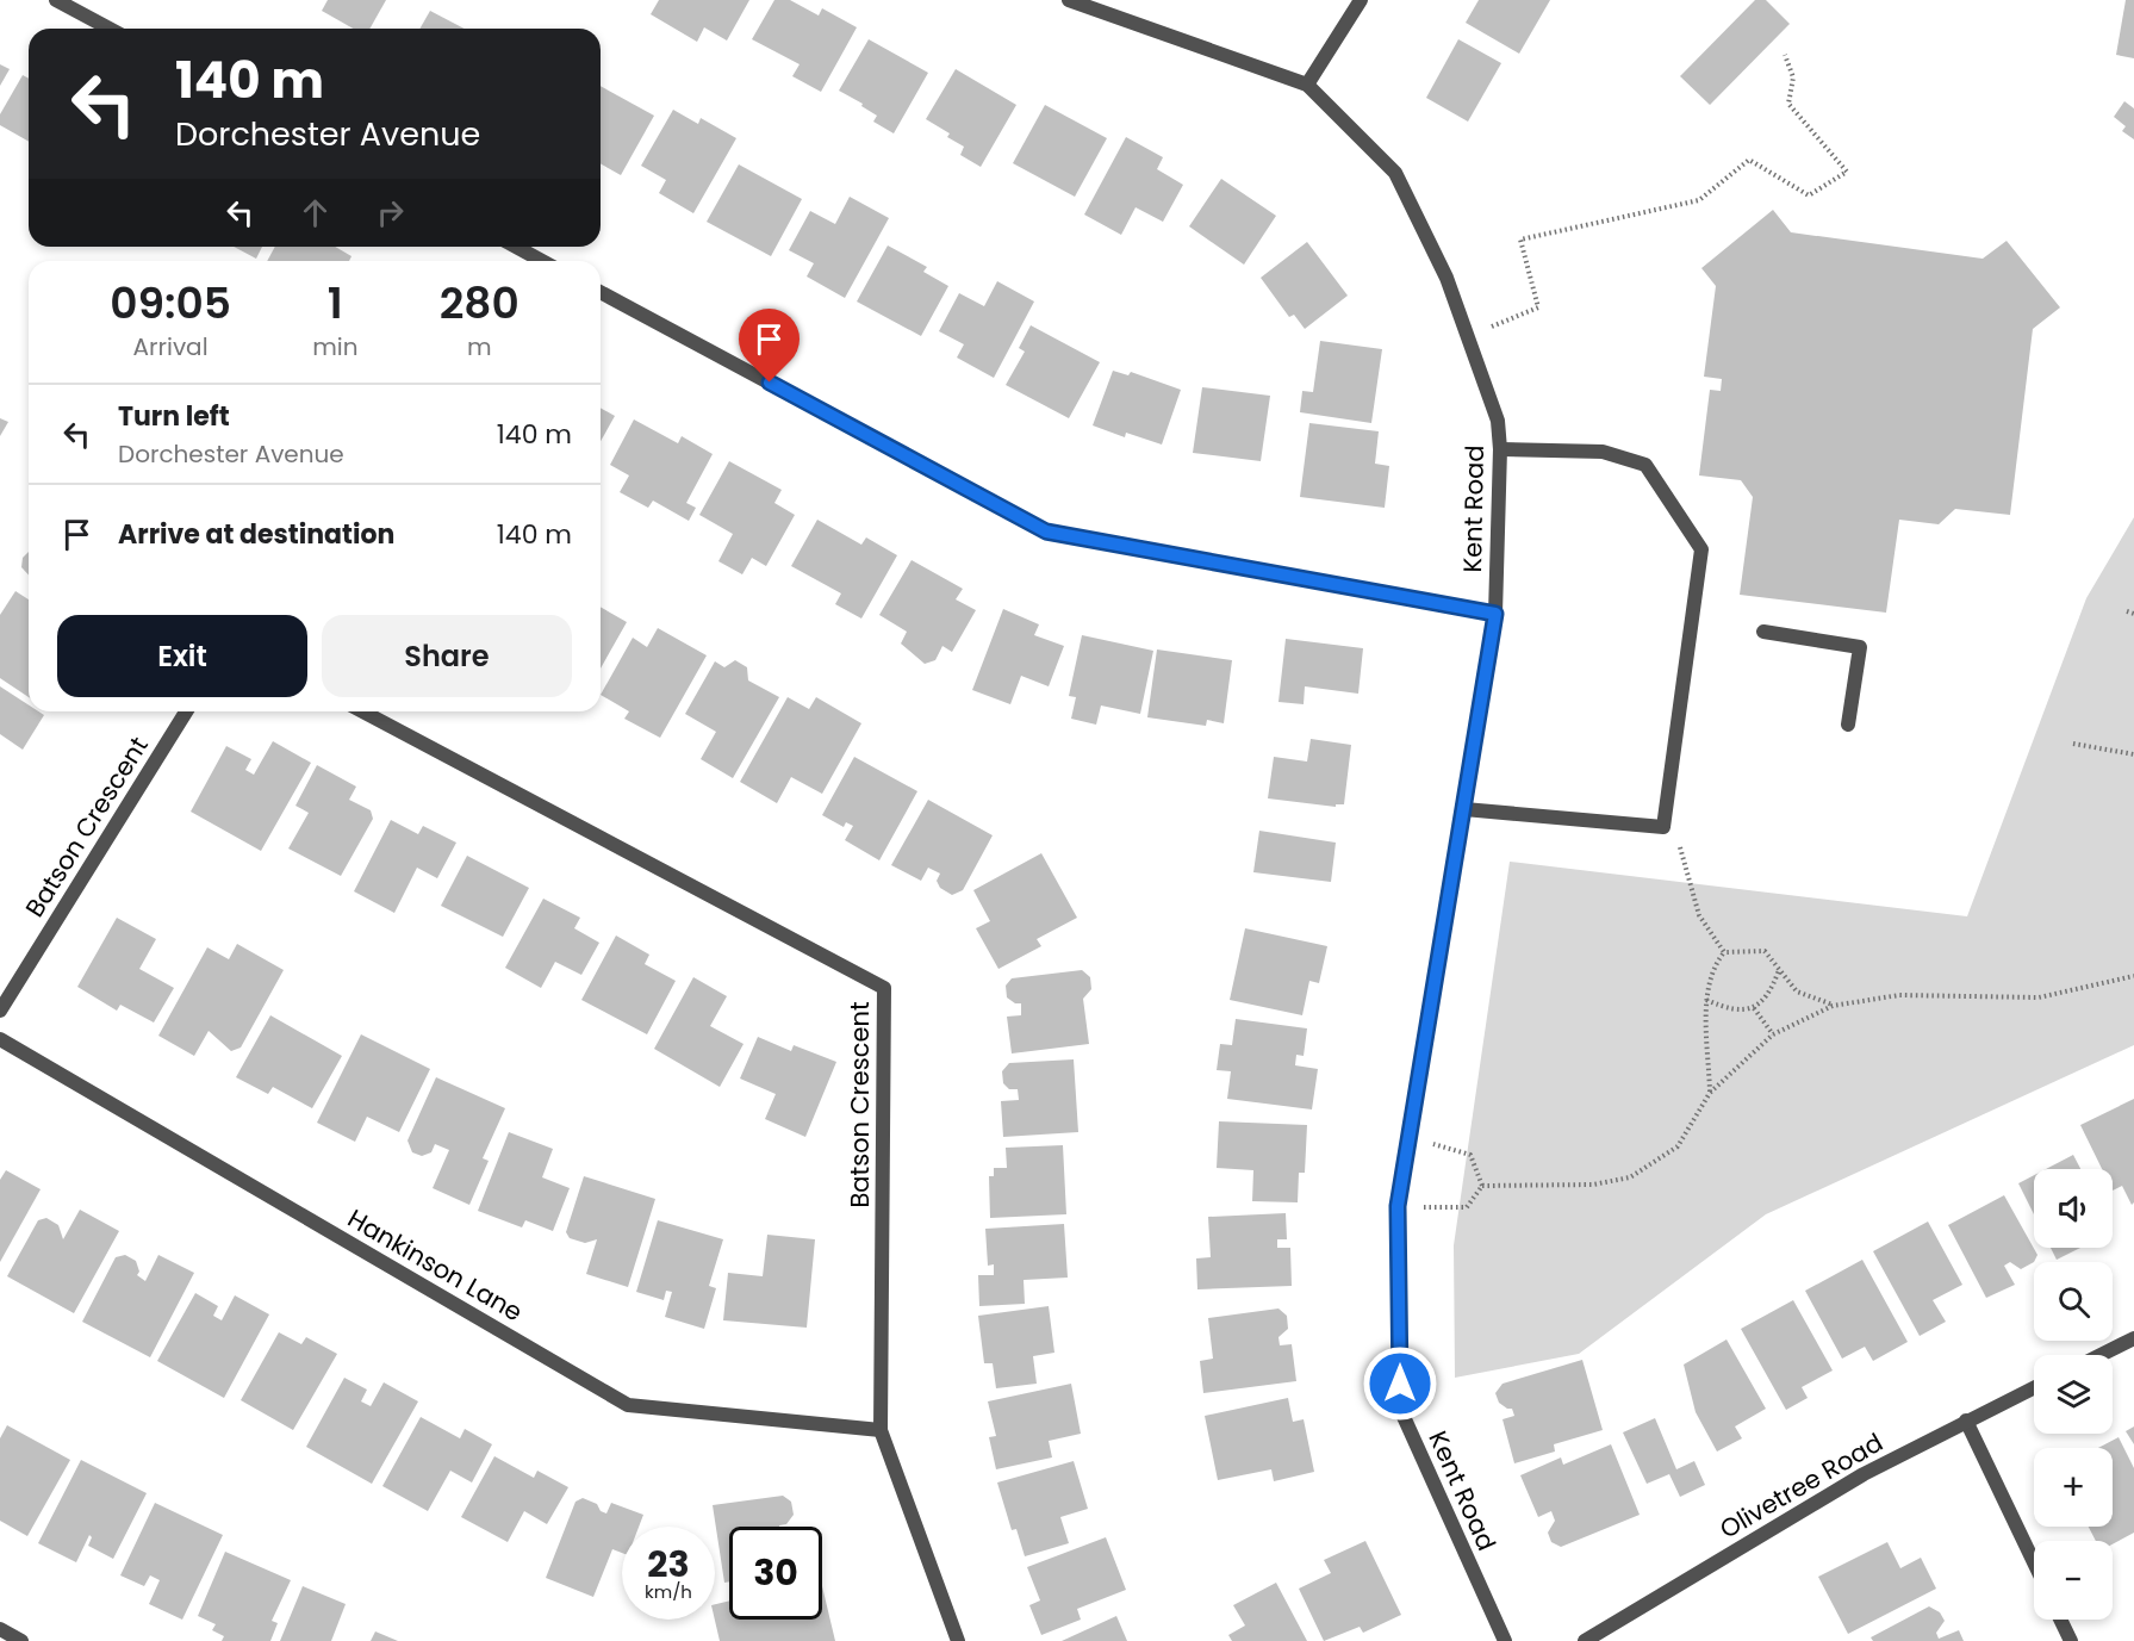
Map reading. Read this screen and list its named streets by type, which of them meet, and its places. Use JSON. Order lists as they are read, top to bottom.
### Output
{
  "streets": {
    "street": [
      "Kent Road",
      "Batson Crescent",
      "Hankinson Lane",
      "Olivetree Road"
    ]
  },
  "crossings": [
    ["Batson Crescent", "Hankinson Lane"]
  ],
  "page": {
    "turn": ["140 m", "Dorchester Avenue"],
    "eta": [
      "09:05",
      "Arrival",
      "1",
      "min",
      "280",
      "m"
    ],
    "list": [
      {
        "name": "Turn left",
        "note": "Dorchester Avenue",
        "value": "140 m"
      },
      {
        "name": "Arrive at destination",
        "value": "140 m"
      }
    ],
    "buttons": ["Exit", "Share"],
    "map_buttons": ["+", "−"],
    "speed": "23 km/h",
    "limit": "30"
  }
}
